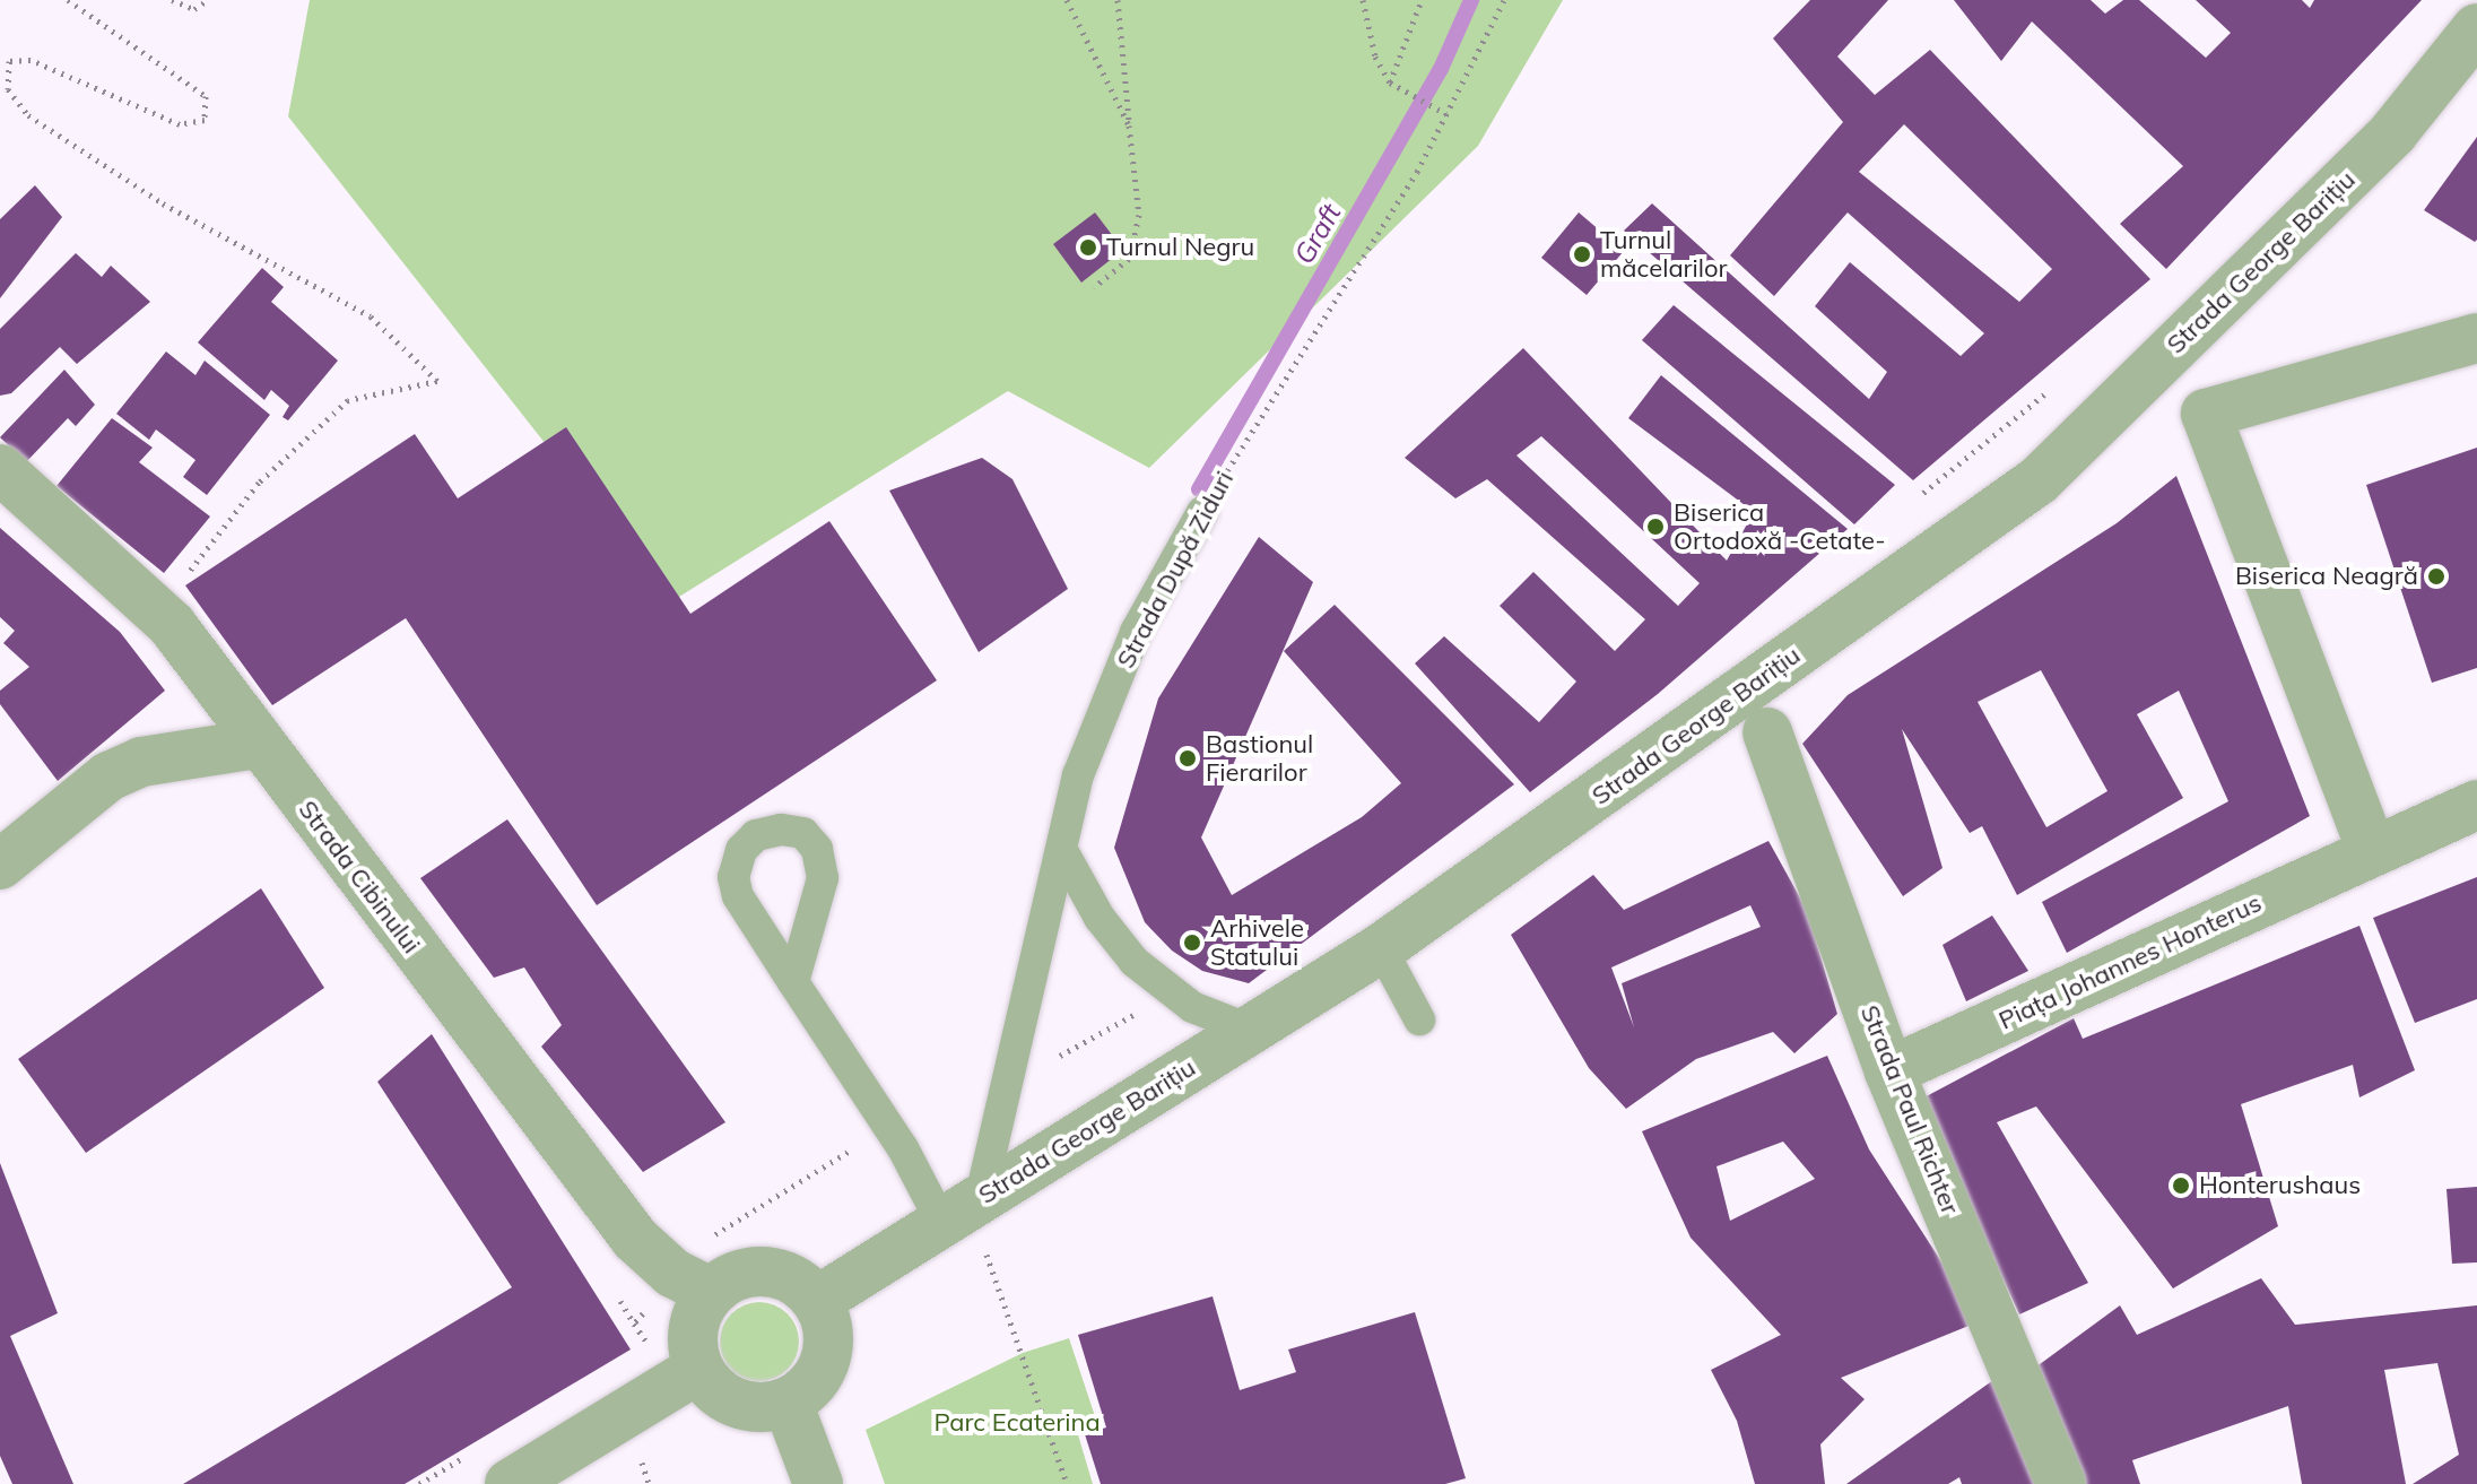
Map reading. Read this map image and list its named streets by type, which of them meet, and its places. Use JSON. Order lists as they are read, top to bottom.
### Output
{
  "streets": {
    "street": [
      "Strada George Barițiu",
      "Strada Cibinului",
      "Piața Johannes Honterus",
      "Strada Paul Richter"
    ],
    "lane": ["Strada După Ziduri"]
  },
  "crossings": [
    ["Strada George Barițiu", "Strada După Ziduri"],
    ["Strada George Barițiu", "Strada Cibinului"],
    ["Piața Johannes Honterus", "Strada Paul Richter"]
  ],
  "water": ["Graft"],
  "parks": ["Parc Ecaterina"],
  "places": [
    "Turnul Negru",
    "Turnul măcelarilor",
    "Biserica Ortodoxă -Cetate-",
    "Biserica Neagră",
    "Bastionul Fierarilor",
    "Arhivele Statului",
    "Honterushaus"
  ]
}
